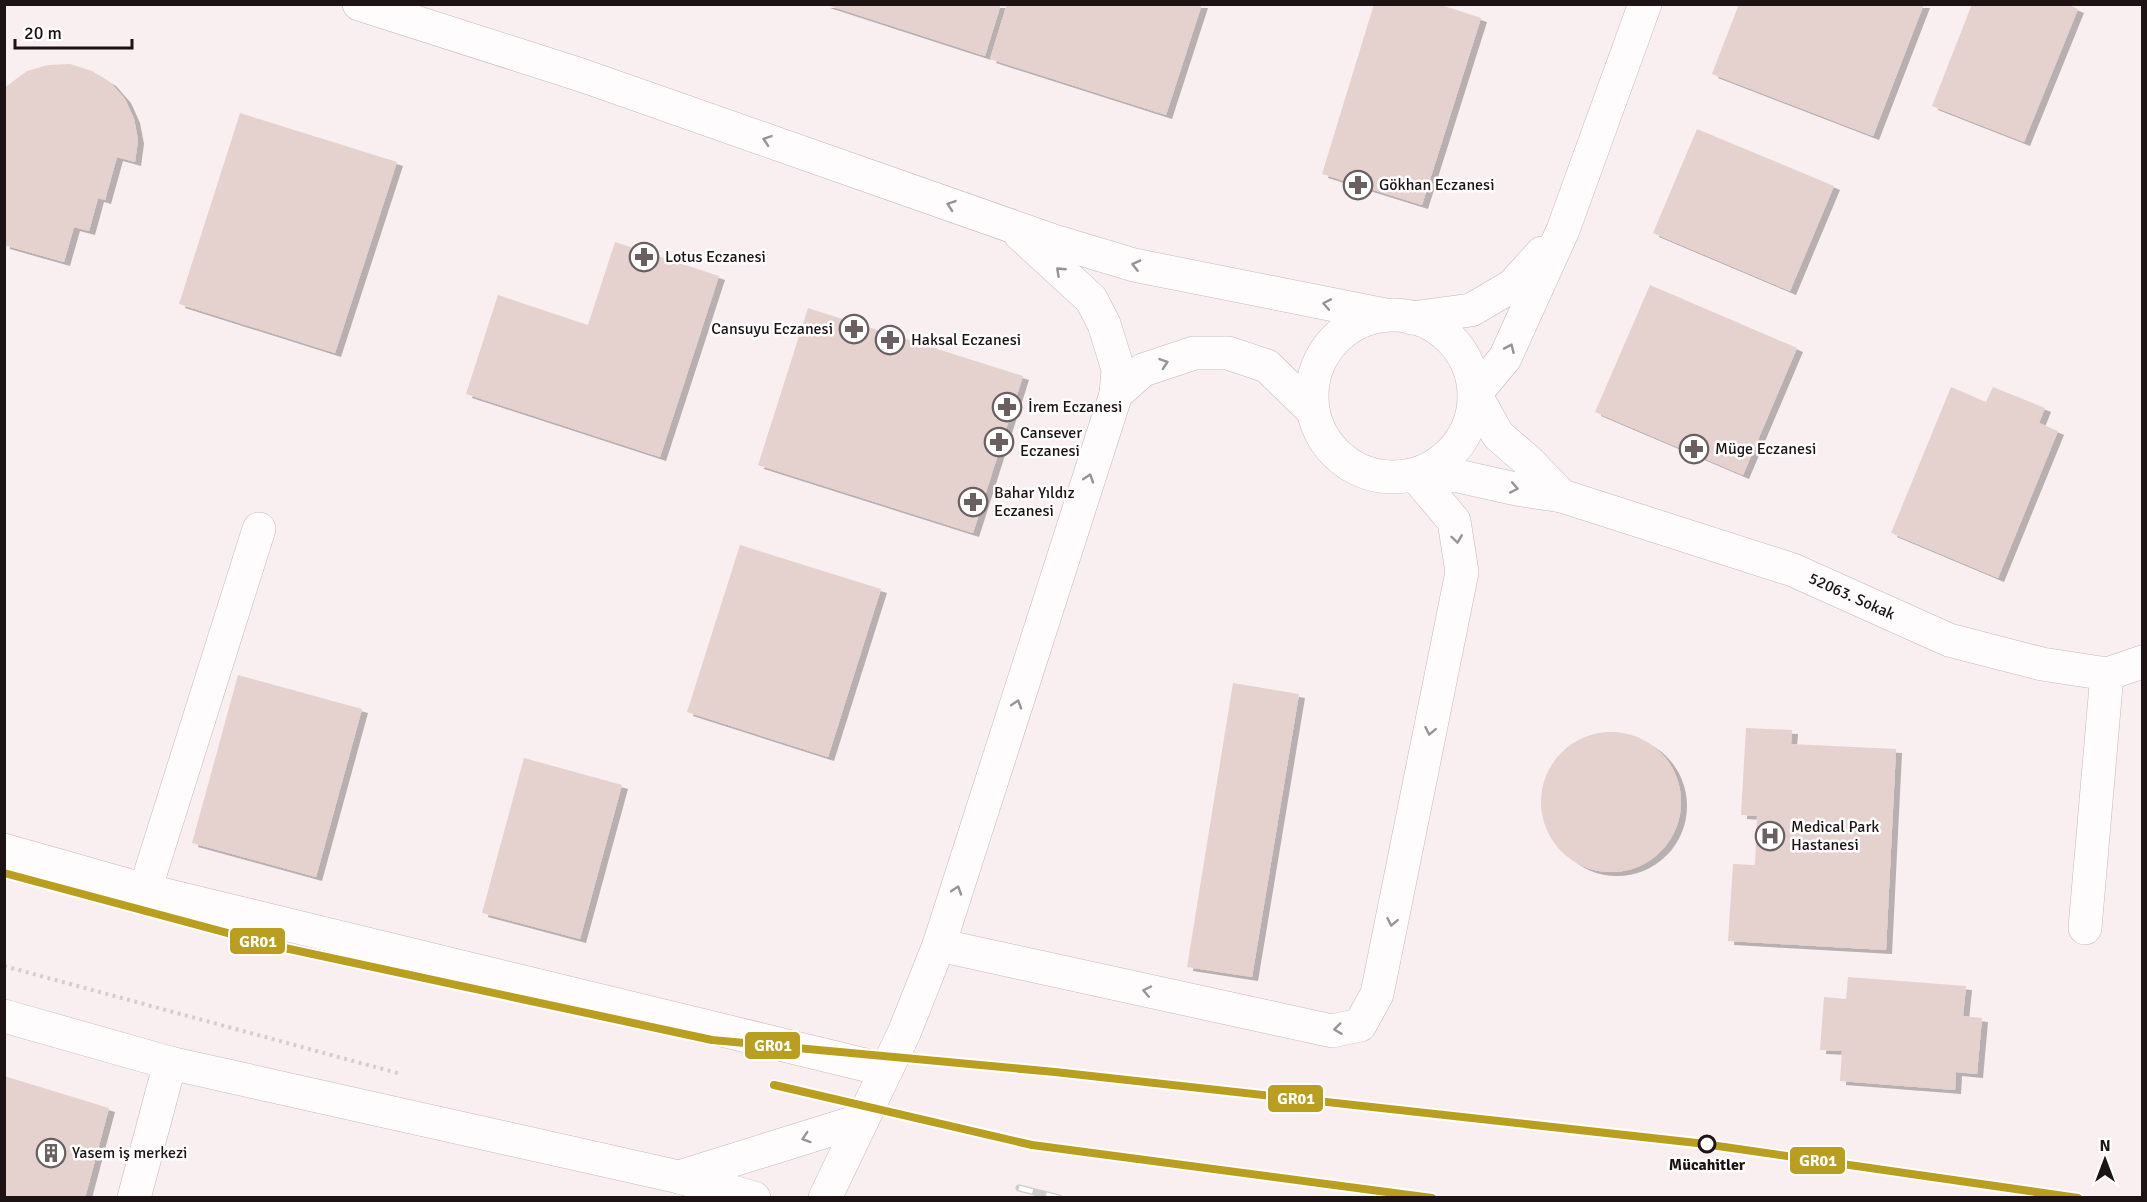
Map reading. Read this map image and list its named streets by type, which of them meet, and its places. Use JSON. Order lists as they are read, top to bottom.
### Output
{
  "streets": {
    "street": ["52063. Sokak"]
  },
  "places": {
    "pharmacy": [
      "Gökhan Eczanesi",
      "Lotus Eczanesi",
      "Cansuyu Eczanesi",
      "Haksal Eczanesi",
      "İrem Eczanesi",
      "Cansever Eczanesi",
      "Müge Eczanesi",
      "Bahar Yıldız Eczanesi"
    ],
    "hospital": ["Medical Park Hastanesi"],
    "other": ["Mücahitler"],
    "building": ["Yasem iş merkezi"]
  },
  "lines": ["transit line GR01"],
  "scale_bar": "20 m",
  "north": "top"
}
